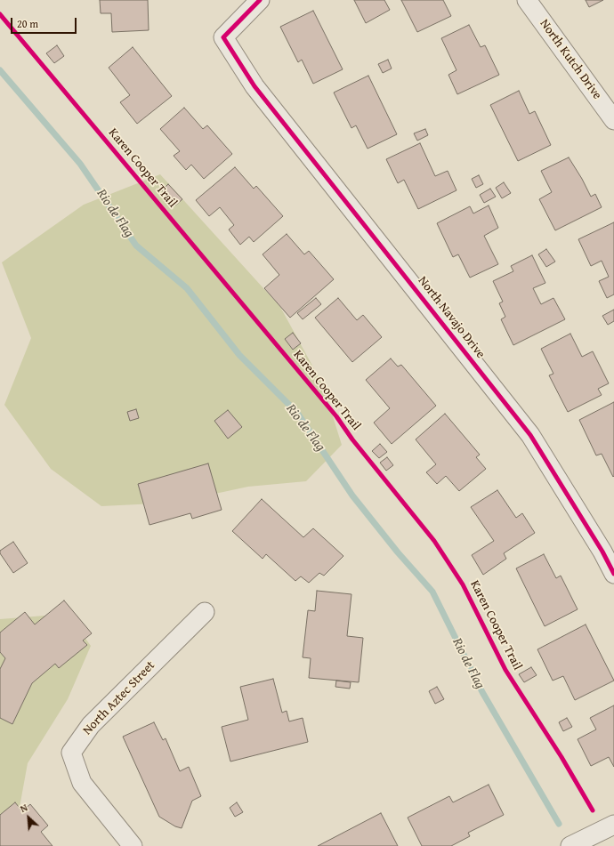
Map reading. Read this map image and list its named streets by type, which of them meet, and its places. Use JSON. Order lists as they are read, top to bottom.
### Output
{
  "streets": {
    "street": ["North Kutch Drive", "North Navajo Drive", "North Aztec Street"],
    "cycle path": ["Karen Cooper Trail"]
  },
  "water": ["Rio de Flag"],
  "scale_bar": "20 m",
  "north": "top left"
}
